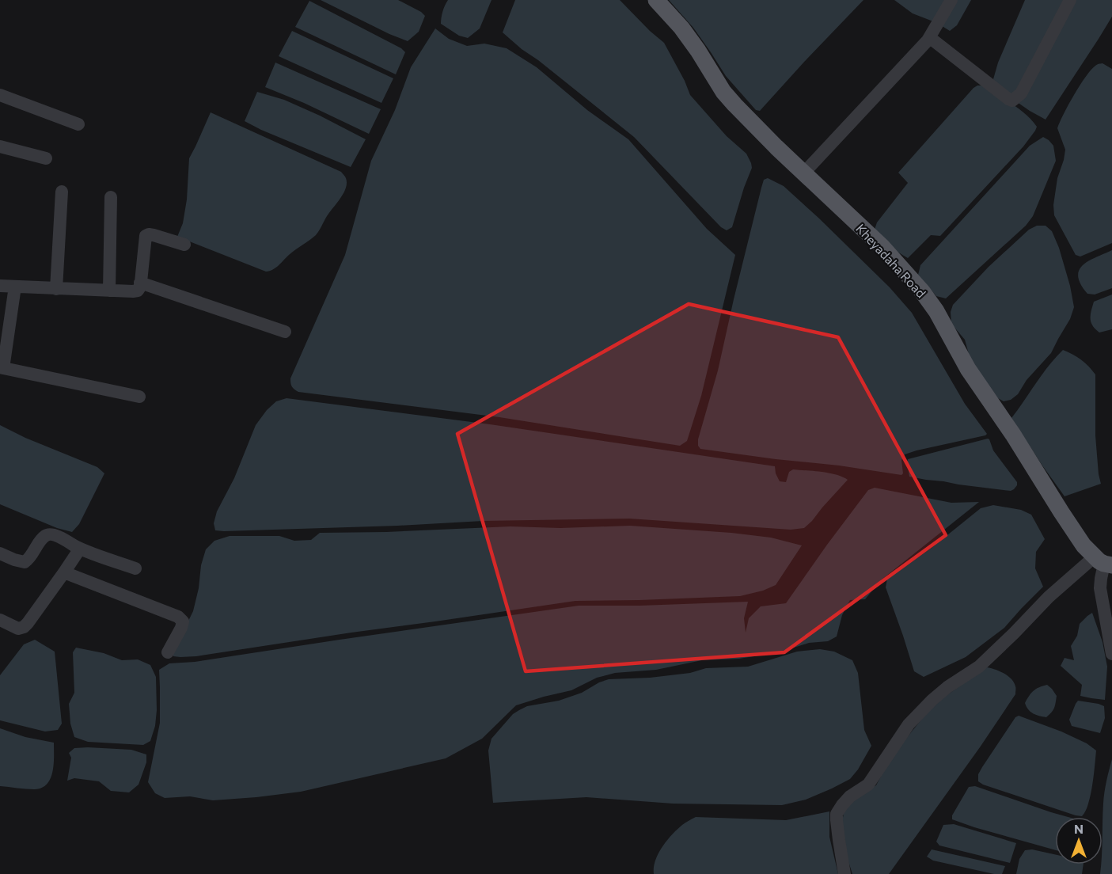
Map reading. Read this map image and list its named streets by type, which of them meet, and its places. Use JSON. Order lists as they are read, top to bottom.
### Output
{
  "streets": {
    "main road": ["Kheyadaha Road"]
  },
  "north": "top"
}
